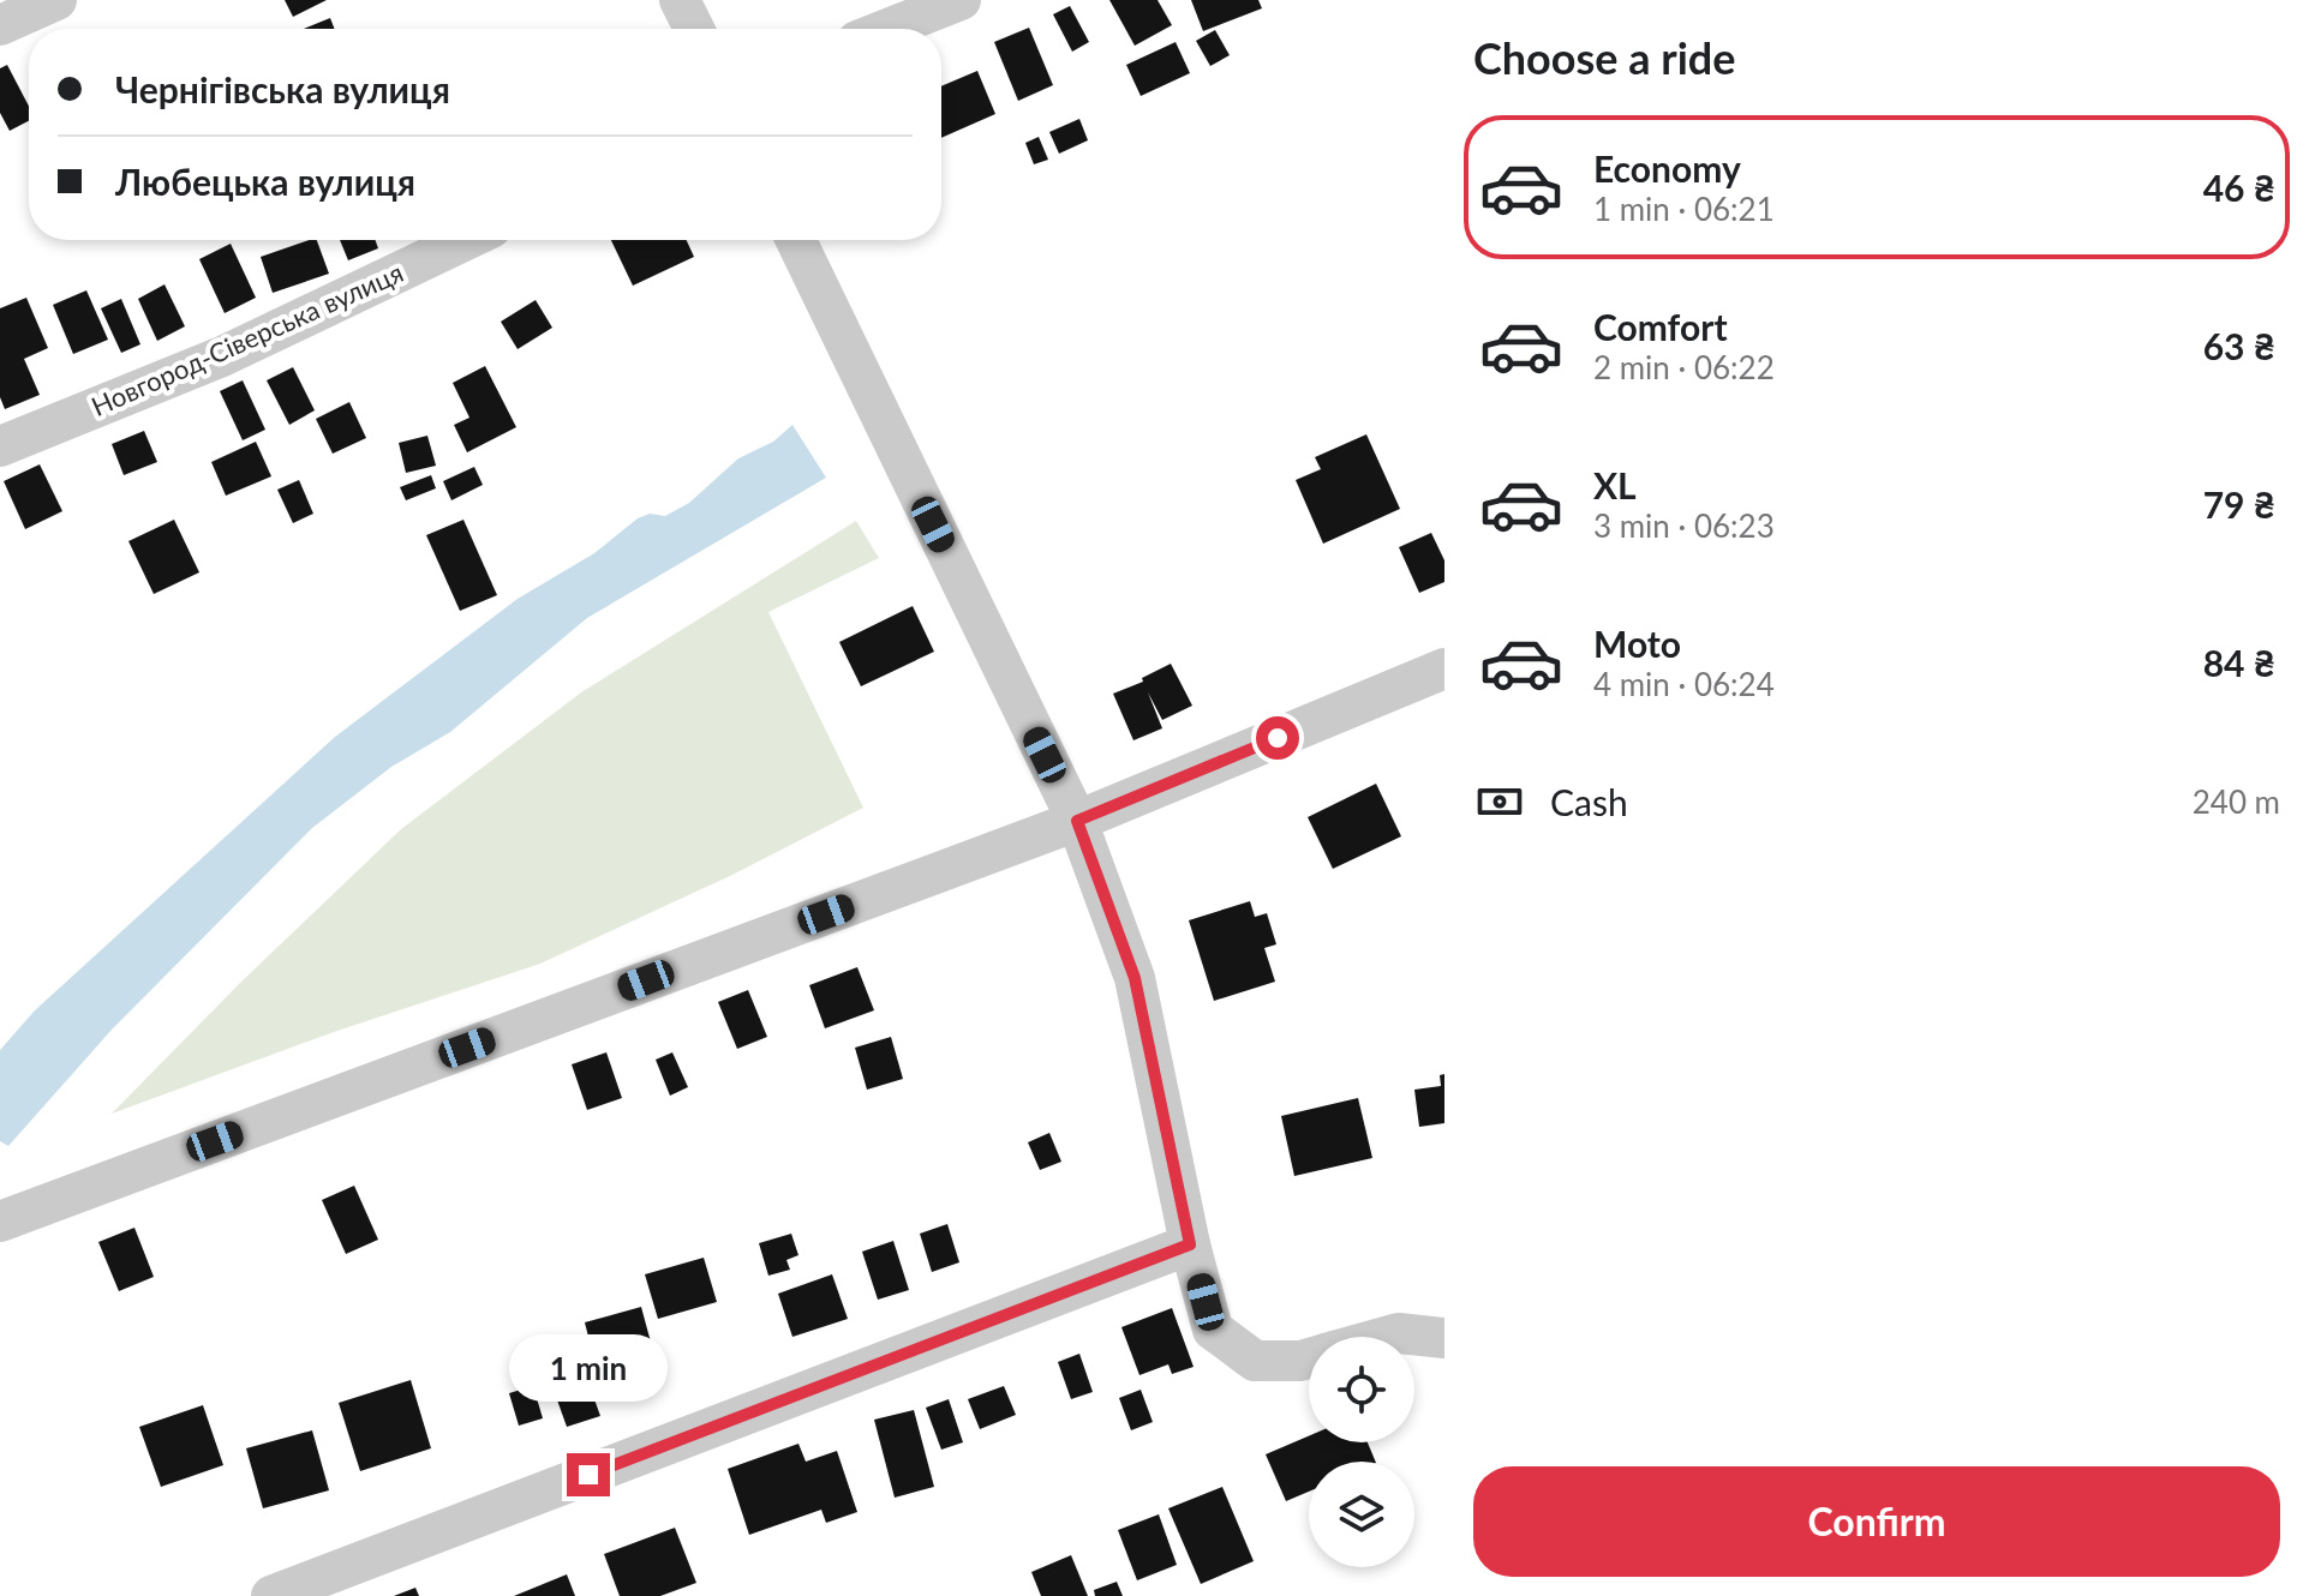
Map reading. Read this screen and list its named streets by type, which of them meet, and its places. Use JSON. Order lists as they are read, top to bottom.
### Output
{
  "streets": {
    "street": ["Новгород-Сіверська вулиця"]
  },
  "page": {
    "heading": "Choose a ride",
    "banner": ["Чернігівська вулиця", "Любецька вулиця"],
    "list": [
      {
        "name": "Economy",
        "note": "1 min · 06:21",
        "value": "46 ₴"
      },
      {
        "name": "Comfort",
        "note": "2 min · 06:22",
        "value": "63 ₴"
      },
      {
        "name": "XL",
        "note": "3 min · 06:23",
        "value": "79 ₴"
      },
      {
        "name": "Moto",
        "note": "4 min · 06:24",
        "value": "84 ₴"
      }
    ],
    "pay": ["Cash", "240 m"],
    "bubble": "1 min",
    "buttons": "Confirm"
  }
}
